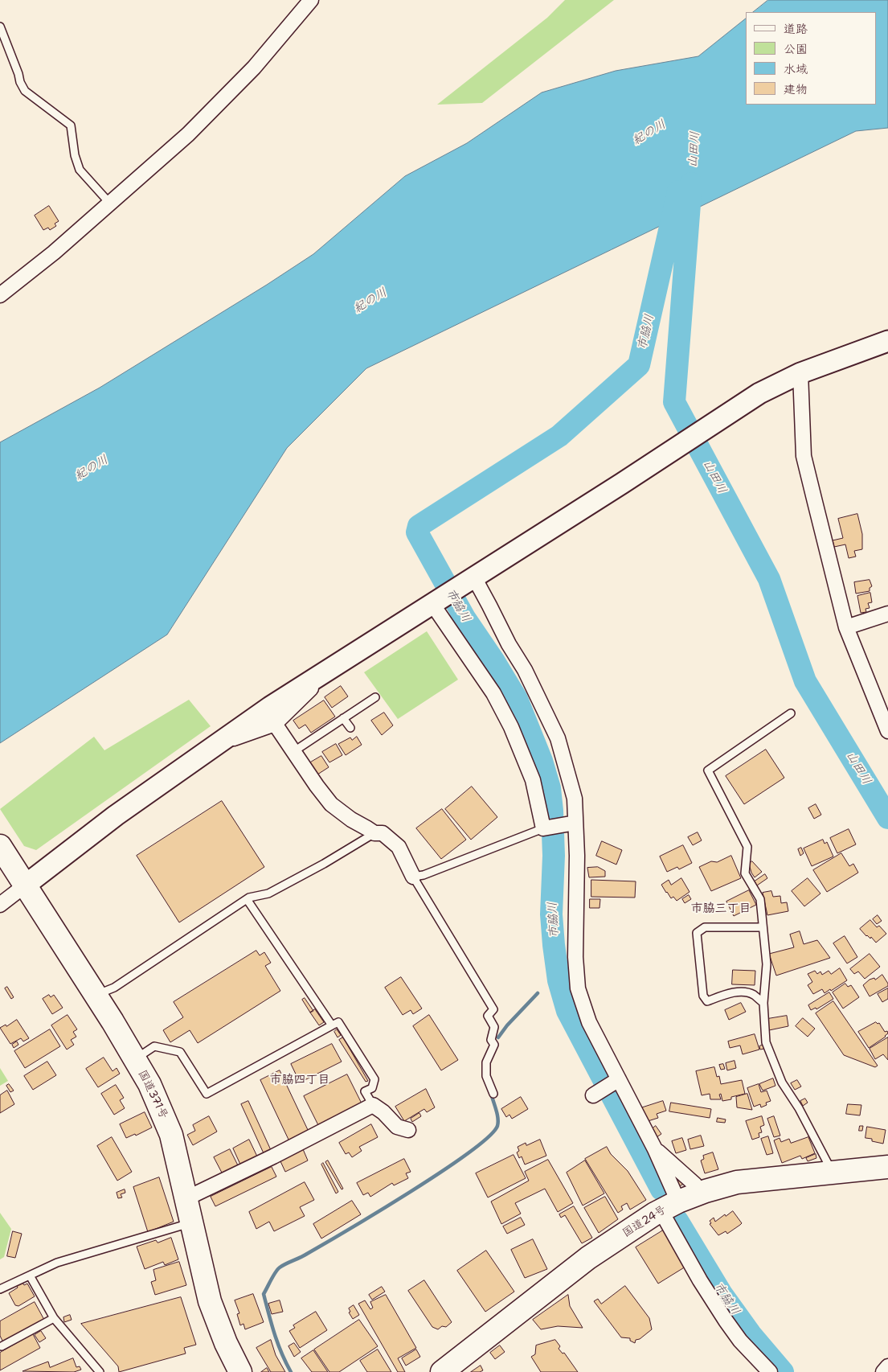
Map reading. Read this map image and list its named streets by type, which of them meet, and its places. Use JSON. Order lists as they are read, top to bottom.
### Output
{
  "streets": {
    "highway": ["国道371号", "国道24号"]
  },
  "districts": ["市脇三丁目", "市脇四丁目"],
  "water": ["紀の川", "山田川", "市脇川"],
  "legend": [
    "道路",
    "公園",
    "水域",
    "建物"
  ]
}
